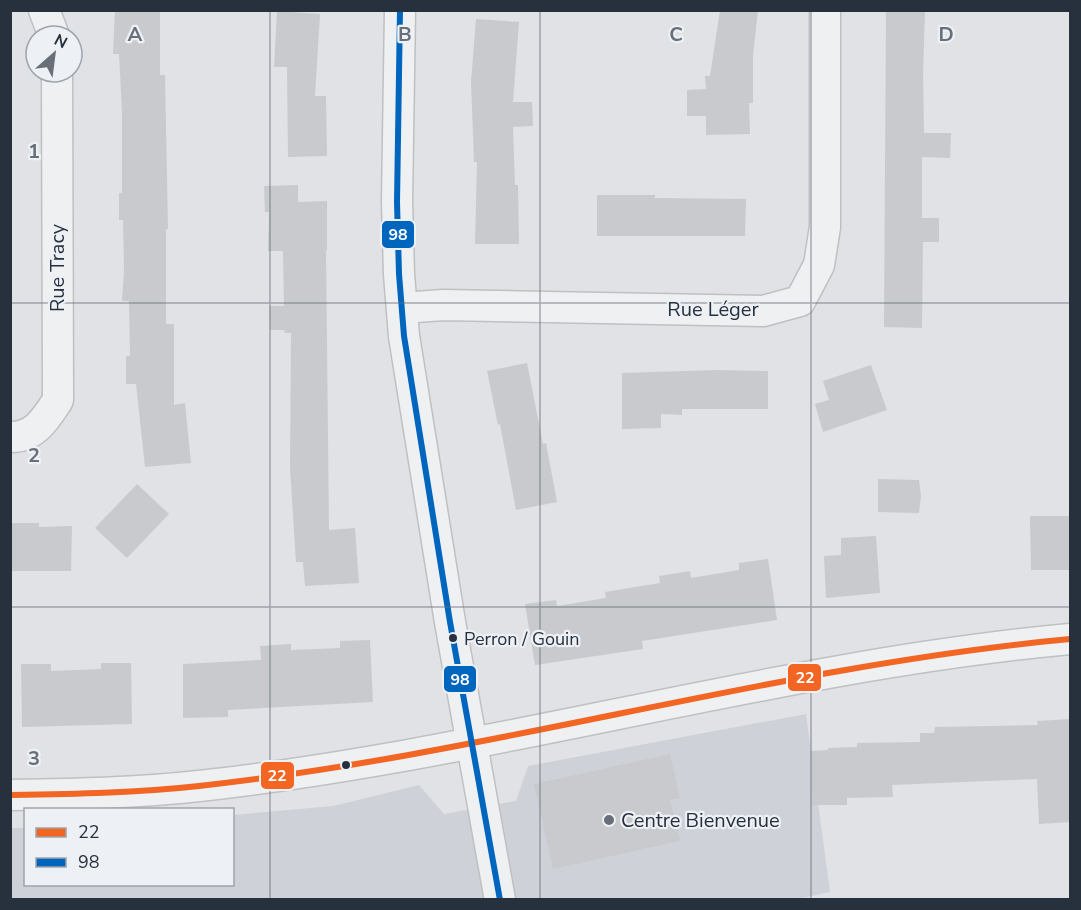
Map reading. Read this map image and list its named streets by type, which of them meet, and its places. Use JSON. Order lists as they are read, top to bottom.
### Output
{
  "streets": {
    "street": ["Rue Tracy", "Rue Léger"]
  },
  "places": ["Perron / Gouin", "Centre Bienvenue"],
  "lines": ["transit line 98", "transit line 22"],
  "legend": ["22", "98"],
  "north": "top right",
  "grid": {
    "columns": [
      "A",
      "B",
      "C",
      "D"
    ],
    "rows": ["1", "2", "3"]
  }
}
